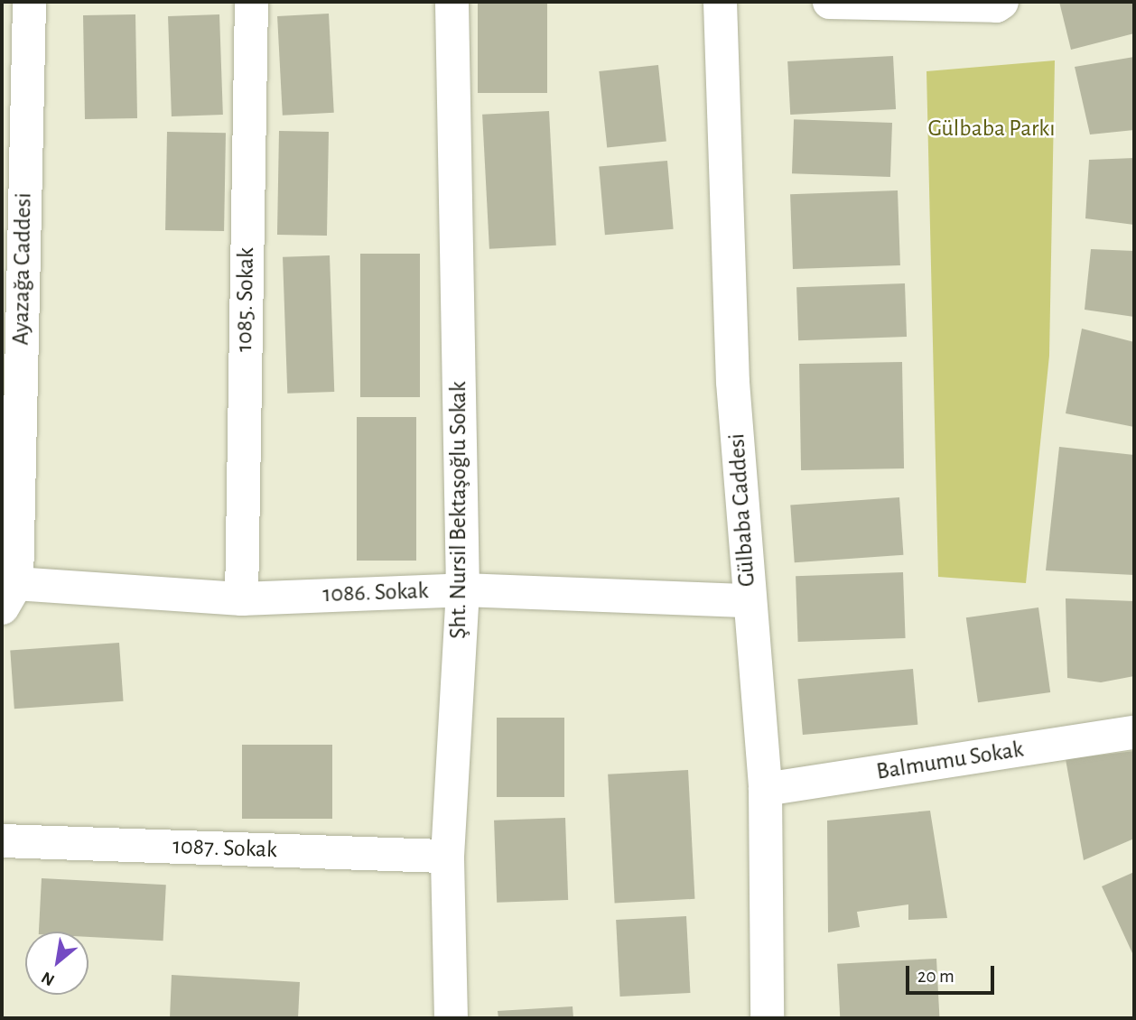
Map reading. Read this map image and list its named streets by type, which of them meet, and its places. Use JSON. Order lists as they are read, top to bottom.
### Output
{
  "streets": {
    "street": [
      "Ayazağa Caddesi",
      "1085. Sokak",
      "Şht. Nursil Bektaşoğlu Sokak",
      "Gülbaba Caddesi",
      "1086. Sokak",
      "Balmumu Sokak",
      "1087. Sokak"
    ]
  },
  "crossings": [
    ["Ayazağa Caddesi", "1086. Sokak"],
    ["1085. Sokak", "1086. Sokak"],
    ["Şht. Nursil Bektaşoğlu Sokak", "1086. Sokak"],
    ["Şht. Nursil Bektaşoğlu Sokak", "1087. Sokak"],
    ["Gülbaba Caddesi", "1086. Sokak"],
    ["Gülbaba Caddesi", "Balmumu Sokak"]
  ],
  "parks": ["Gülbaba Parkı"],
  "scale_bar": "20 m",
  "north": "bottom left"
}
